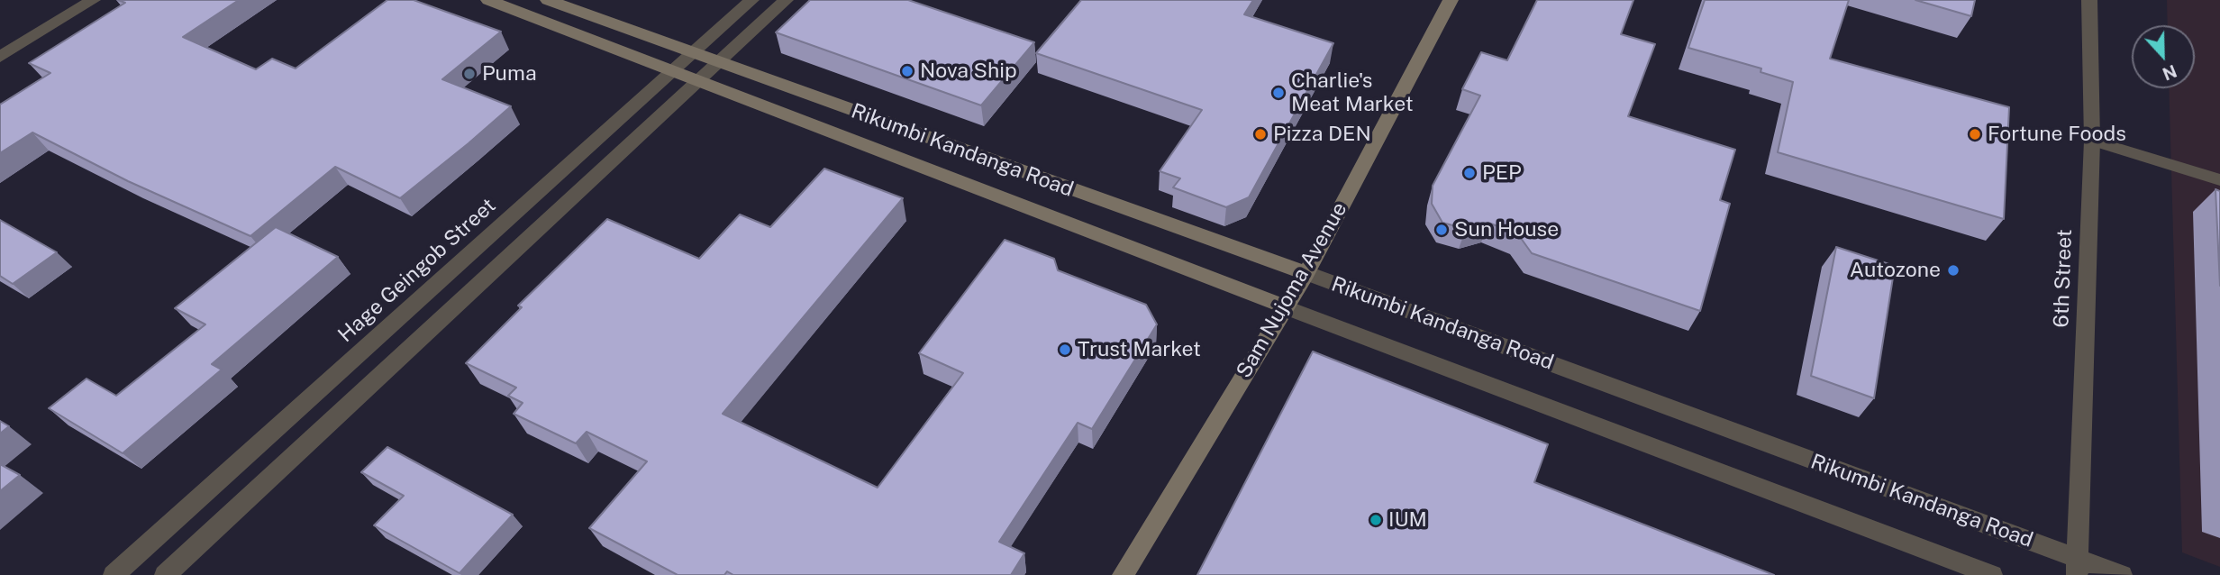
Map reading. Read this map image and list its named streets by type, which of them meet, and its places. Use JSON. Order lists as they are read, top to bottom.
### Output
{
  "streets": {
    "main road": ["Rikumbi Kandanga Road", "Sam Nujoma Avenue"],
    "street": ["Hage Geingob Street", "6th Street"]
  },
  "crossings": [
    ["Rikumbi Kandanga Road", "Hage Geingob Street"],
    ["Rikumbi Kandanga Road", "6th Street"],
    ["Rikumbi Kandanga Road", "Sam Nujoma Avenue"]
  ],
  "places": [
    "Nova Ship",
    "Puma",
    "Charlie's Meat Market",
    "Pizza DEN",
    "Fortune Foods",
    "PEP",
    "Sun House",
    "Autozone",
    "Trust Market",
    "IUM"
  ],
  "north": "bottom"
}
